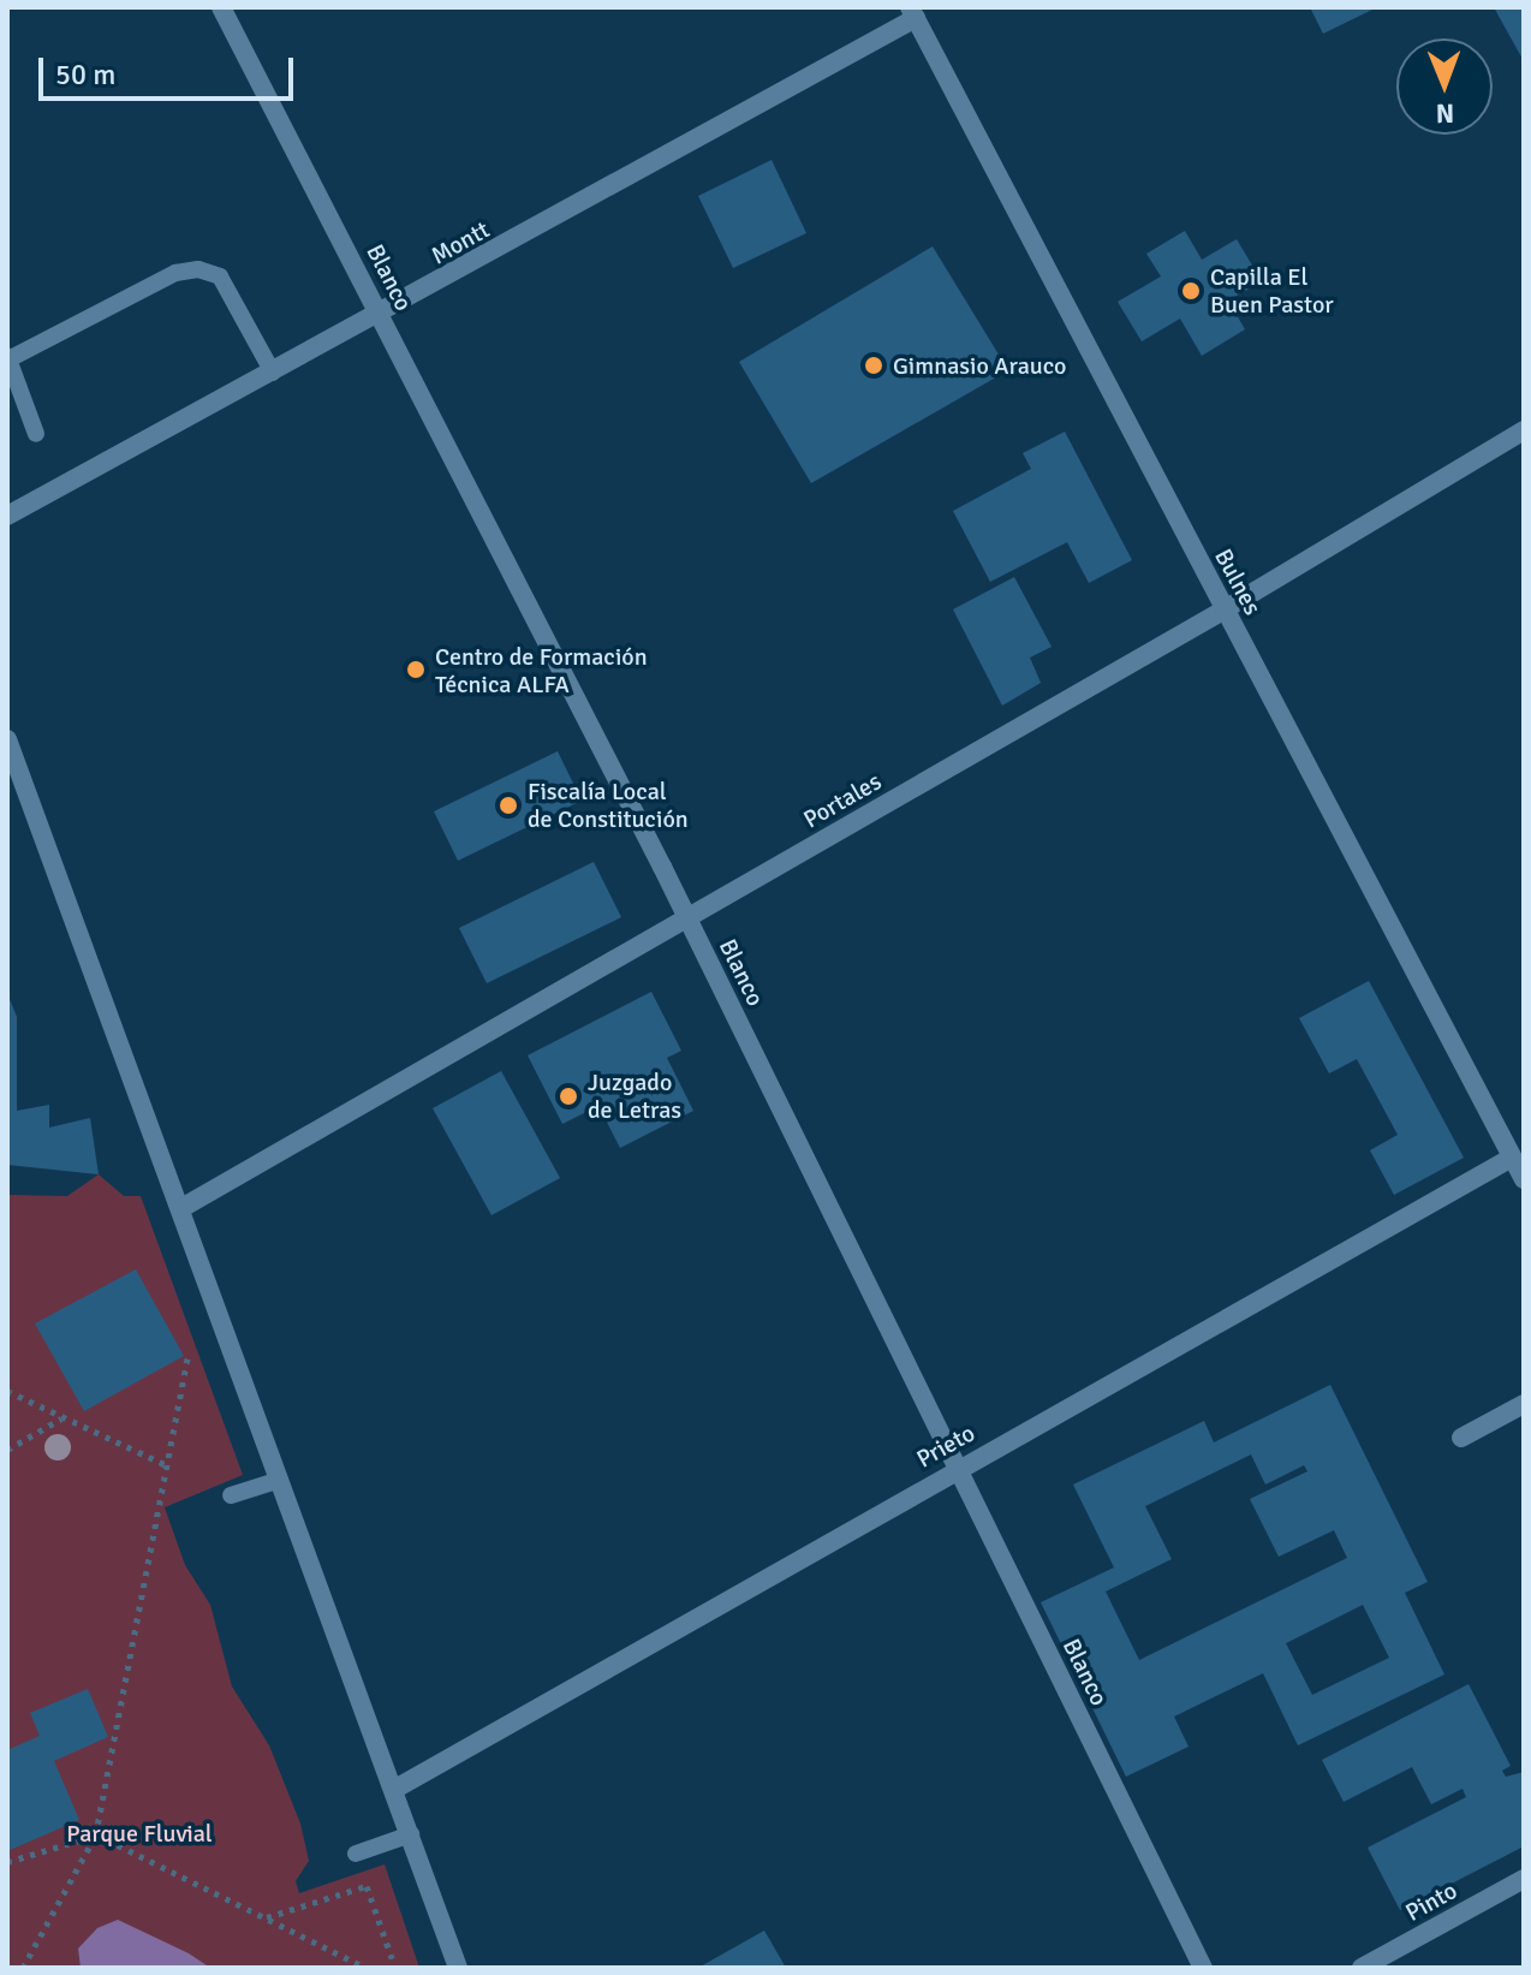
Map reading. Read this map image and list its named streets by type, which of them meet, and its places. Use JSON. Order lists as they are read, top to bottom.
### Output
{
  "streets": {
    "street": [
      "Montt",
      "Blanco",
      "Bulnes",
      "Portales",
      "Prieto",
      "Pinto"
    ]
  },
  "crossings": [
    ["Montt", "Blanco"],
    ["Montt", "Bulnes"],
    ["Blanco", "Portales"],
    ["Blanco", "Prieto"],
    ["Bulnes", "Portales"],
    ["Bulnes", "Prieto"]
  ],
  "parks": ["Parque Fluvial"],
  "places": [
    "Capilla El Buen Pastor",
    "Gimnasio Arauco",
    "Centro de Formación Técnica ALFA",
    "Fiscalía Local de Constitución",
    "Juzgado de Letras"
  ],
  "scale_bar": "50 m",
  "north": "bottom"
}
